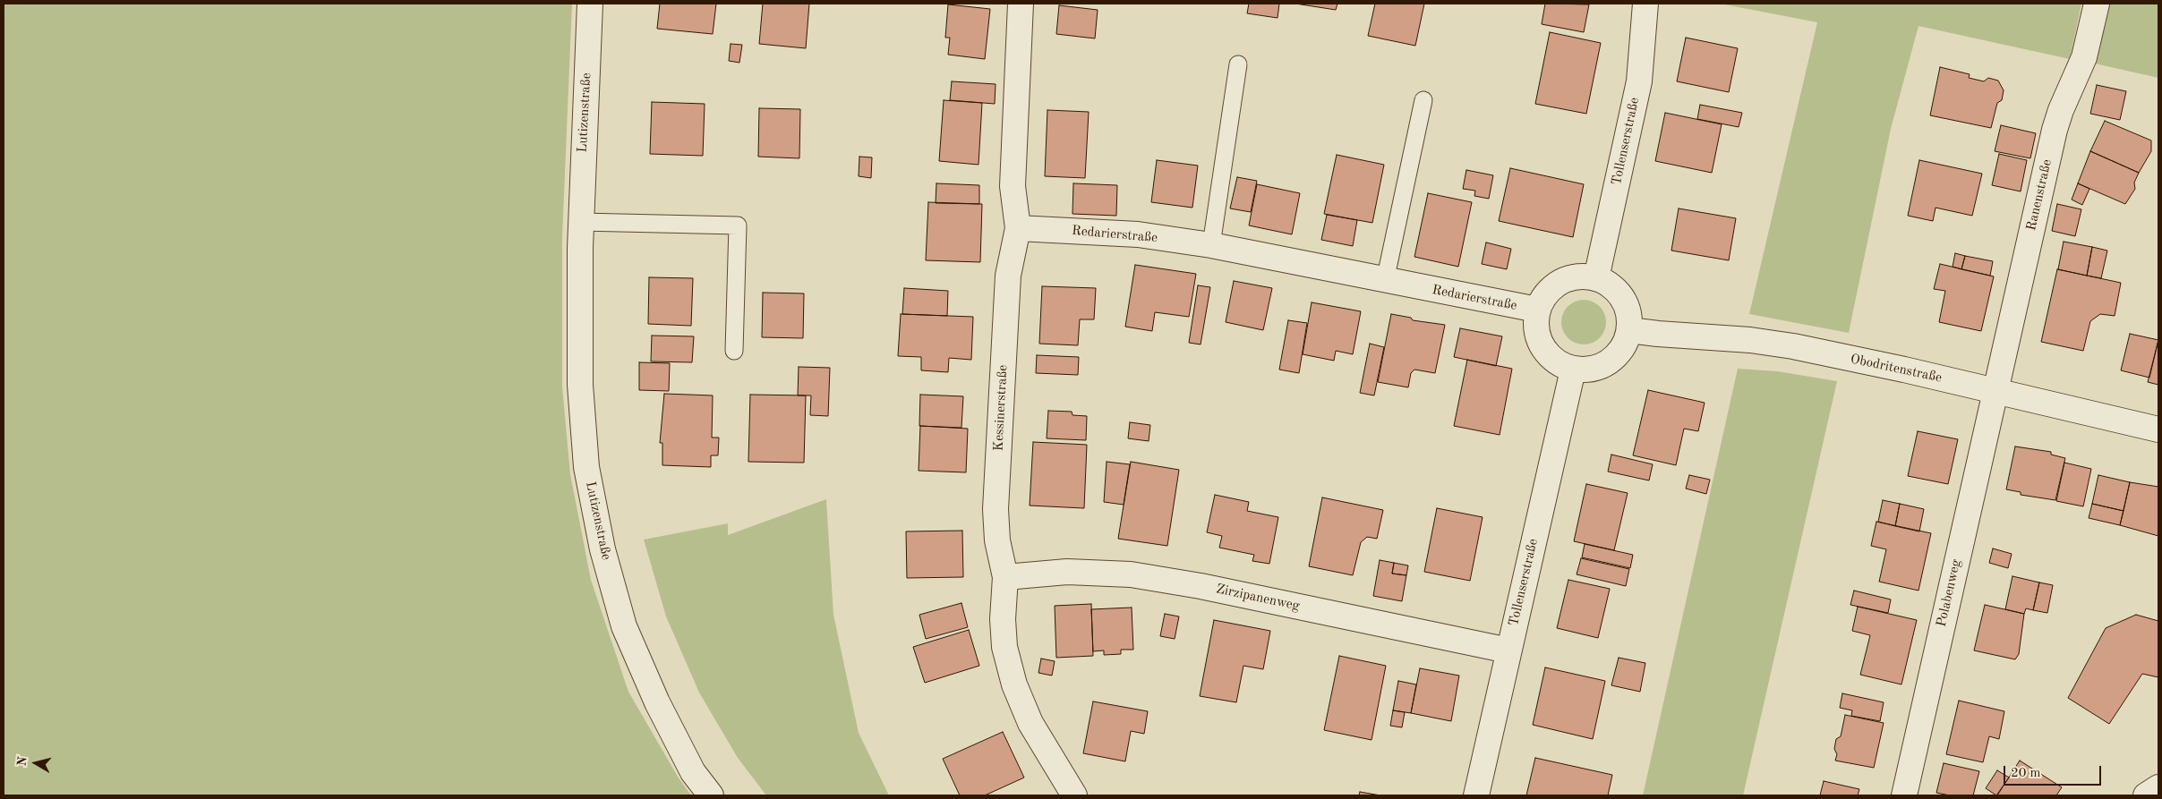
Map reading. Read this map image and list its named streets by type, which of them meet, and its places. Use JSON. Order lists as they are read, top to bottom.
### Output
{
  "streets": {
    "street": [
      "Lutizenstraße",
      "Tollenserstraße",
      "Ranenstraße",
      "Redarierstraße",
      "Obodritenstraße",
      "Kessinerstraße",
      "Polabenweg",
      "Zirzipanenweg"
    ]
  },
  "crossings": [
    ["Tollenserstraße", "Redarierstraße"],
    ["Tollenserstraße", "Obodritenstraße"],
    ["Tollenserstraße", "Zirzipanenweg"],
    ["Ranenstraße", "Obodritenstraße"],
    ["Ranenstraße", "Polabenweg"],
    ["Redarierstraße", "Obodritenstraße"],
    ["Redarierstraße", "Kessinerstraße"],
    ["Obodritenstraße", "Polabenweg"],
    ["Kessinerstraße", "Zirzipanenweg"]
  ],
  "scale_bar": "20 m",
  "north": "left"
}
